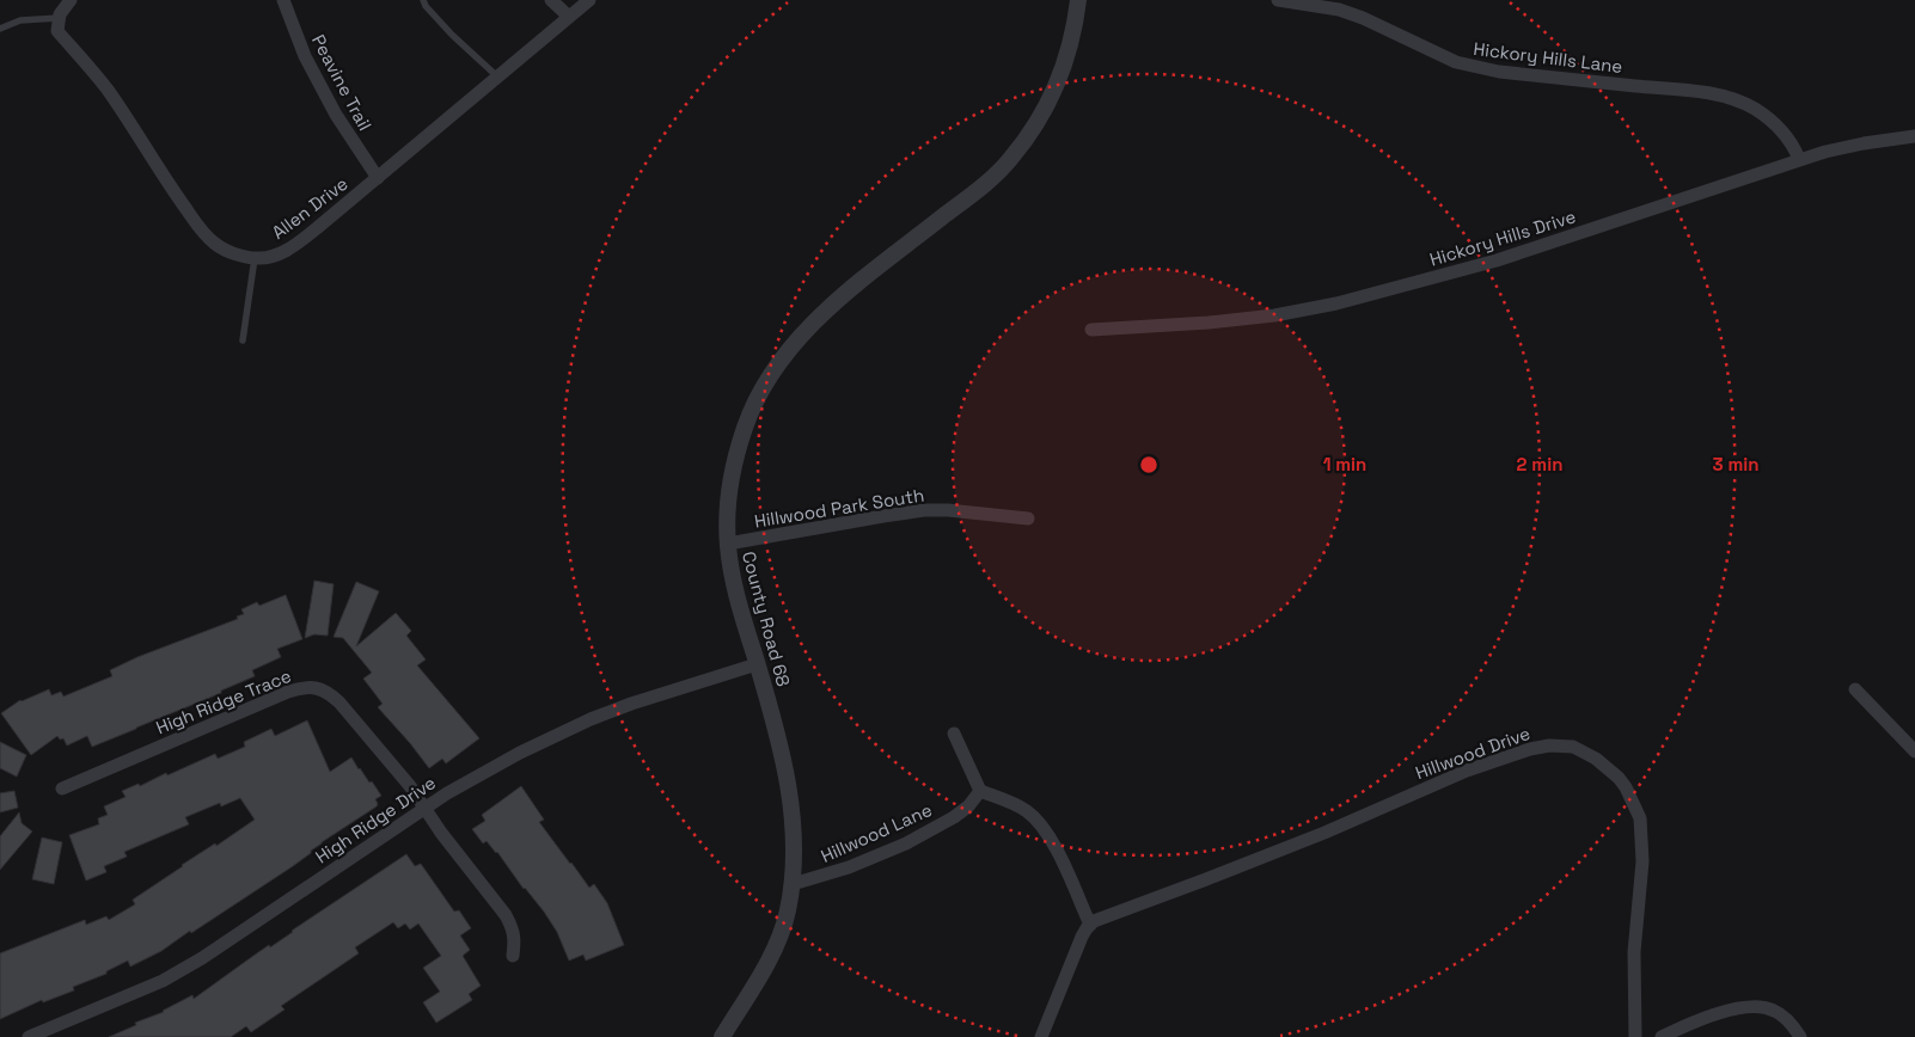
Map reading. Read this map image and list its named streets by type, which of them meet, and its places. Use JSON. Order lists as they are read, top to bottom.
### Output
{
  "streets": {
    "street": [
      "Hickory Hills Lane",
      "Peavine Trail",
      "Allen Drive",
      "Hickory Hills Drive",
      "Hillwood Park South",
      "County Road 68",
      "High Ridge Trace",
      "Hillwood Drive",
      "High Ridge Drive",
      "Hillwood Lane"
    ]
  },
  "crossings": [
    ["Hickory Hills Lane", "Hickory Hills Drive"],
    ["Peavine Trail", "Allen Drive"],
    ["Hillwood Park South", "County Road 68"],
    ["County Road 68", "High Ridge Drive"],
    ["County Road 68", "Hillwood Lane"],
    ["High Ridge Trace", "High Ridge Drive"]
  ],
  "rings": ["1 min", "2 min", "3 min"]
}
